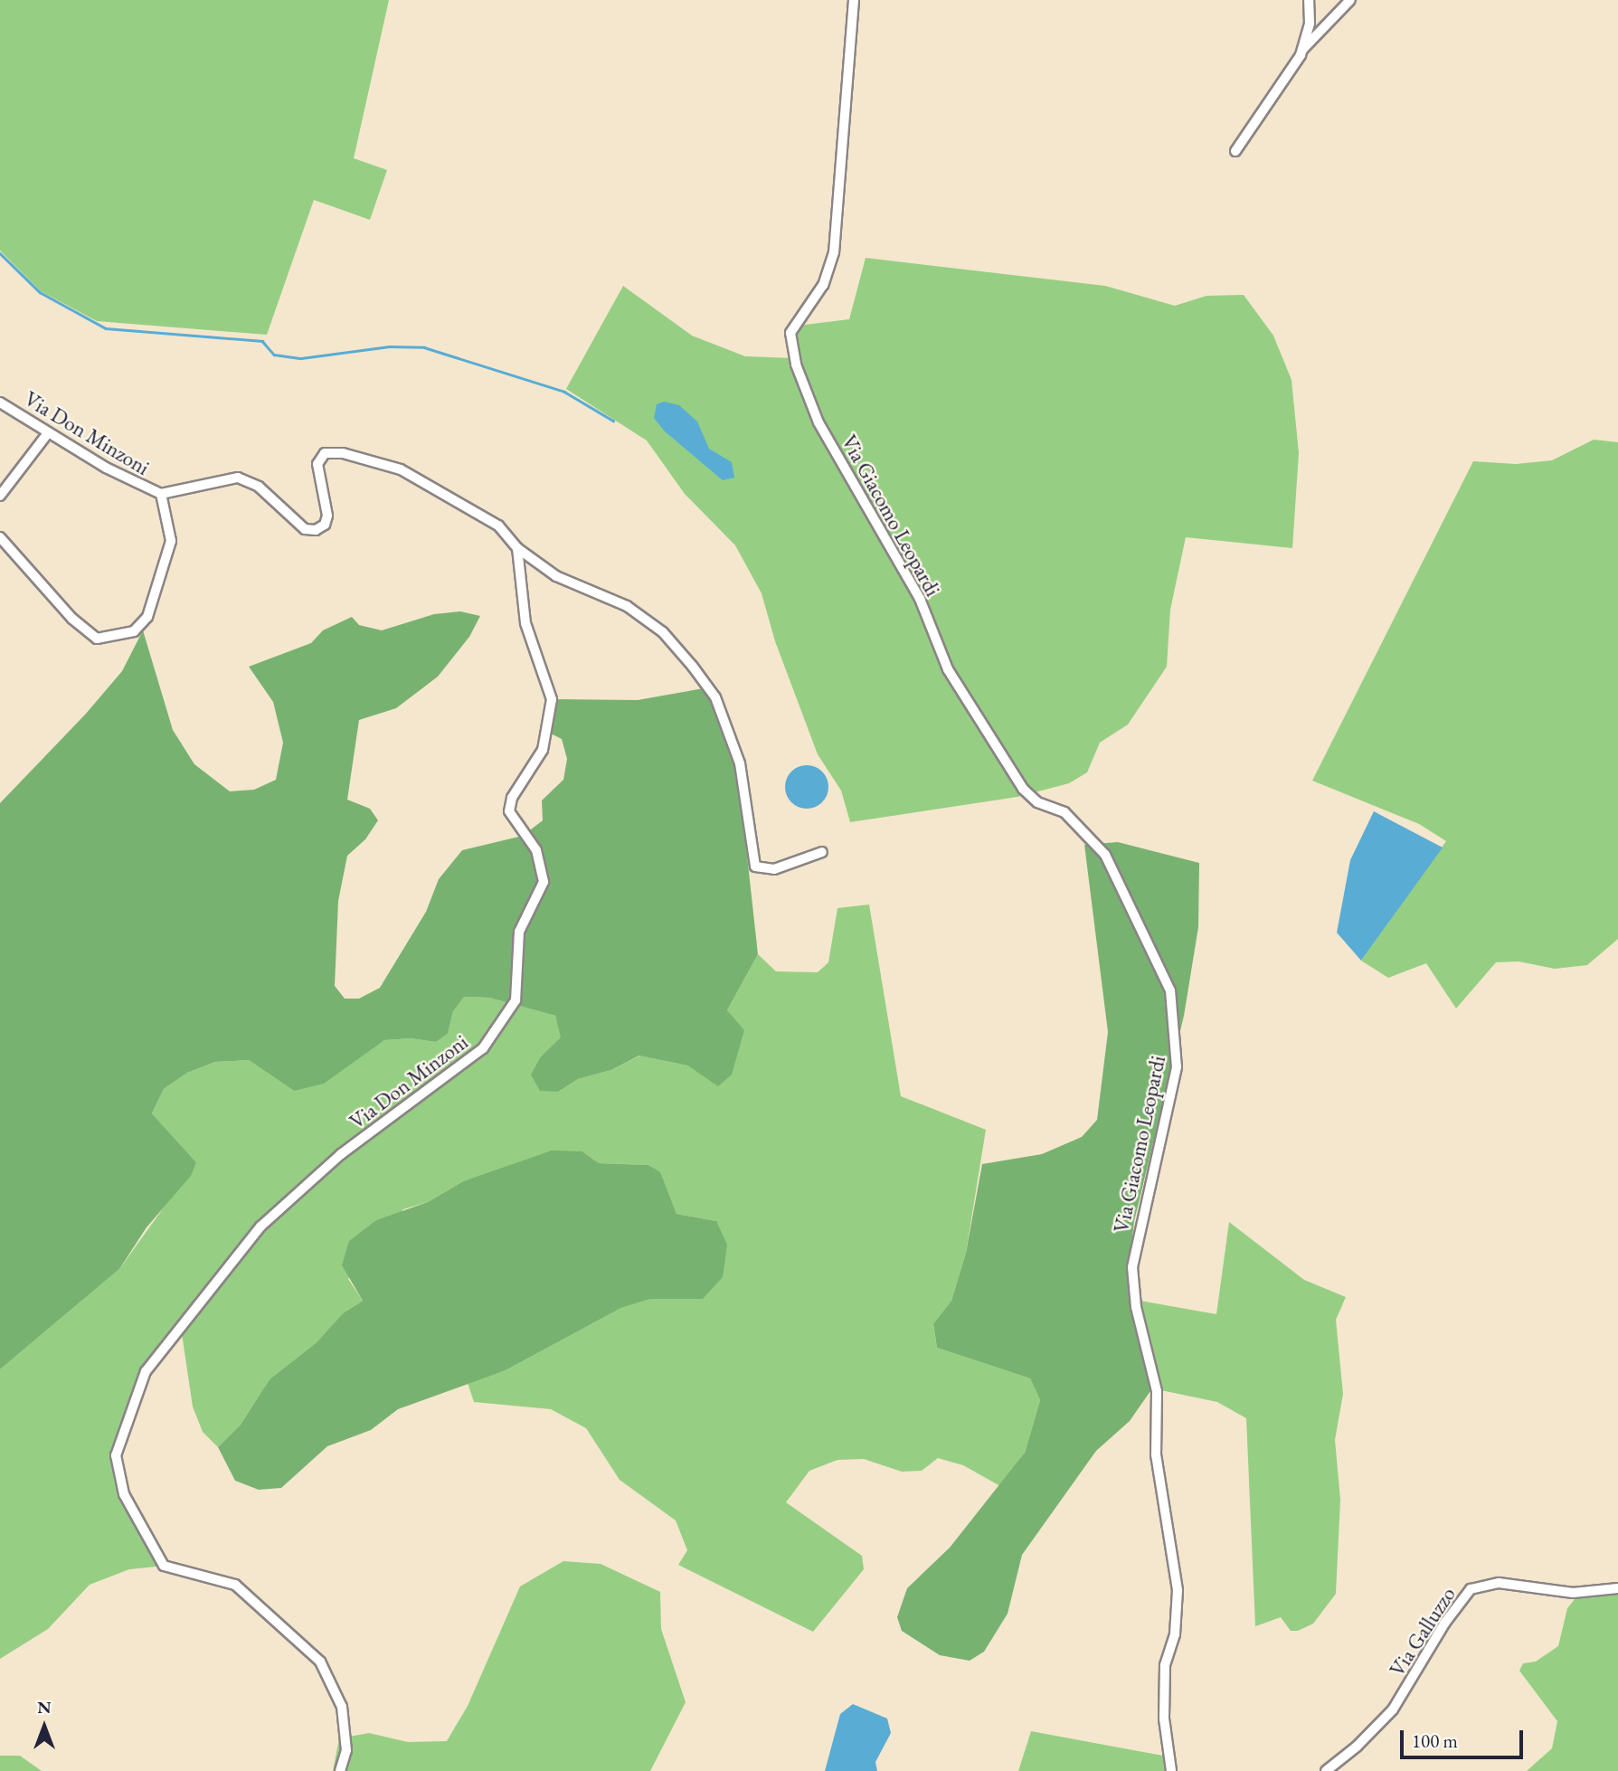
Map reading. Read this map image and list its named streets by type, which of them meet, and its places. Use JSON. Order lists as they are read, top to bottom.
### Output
{
  "streets": {
    "street": ["Via Don Minzoni", "Via Giacomo Leopardi", "Via Galluzzo"]
  },
  "scale_bar": "100 m",
  "north": "top"
}
